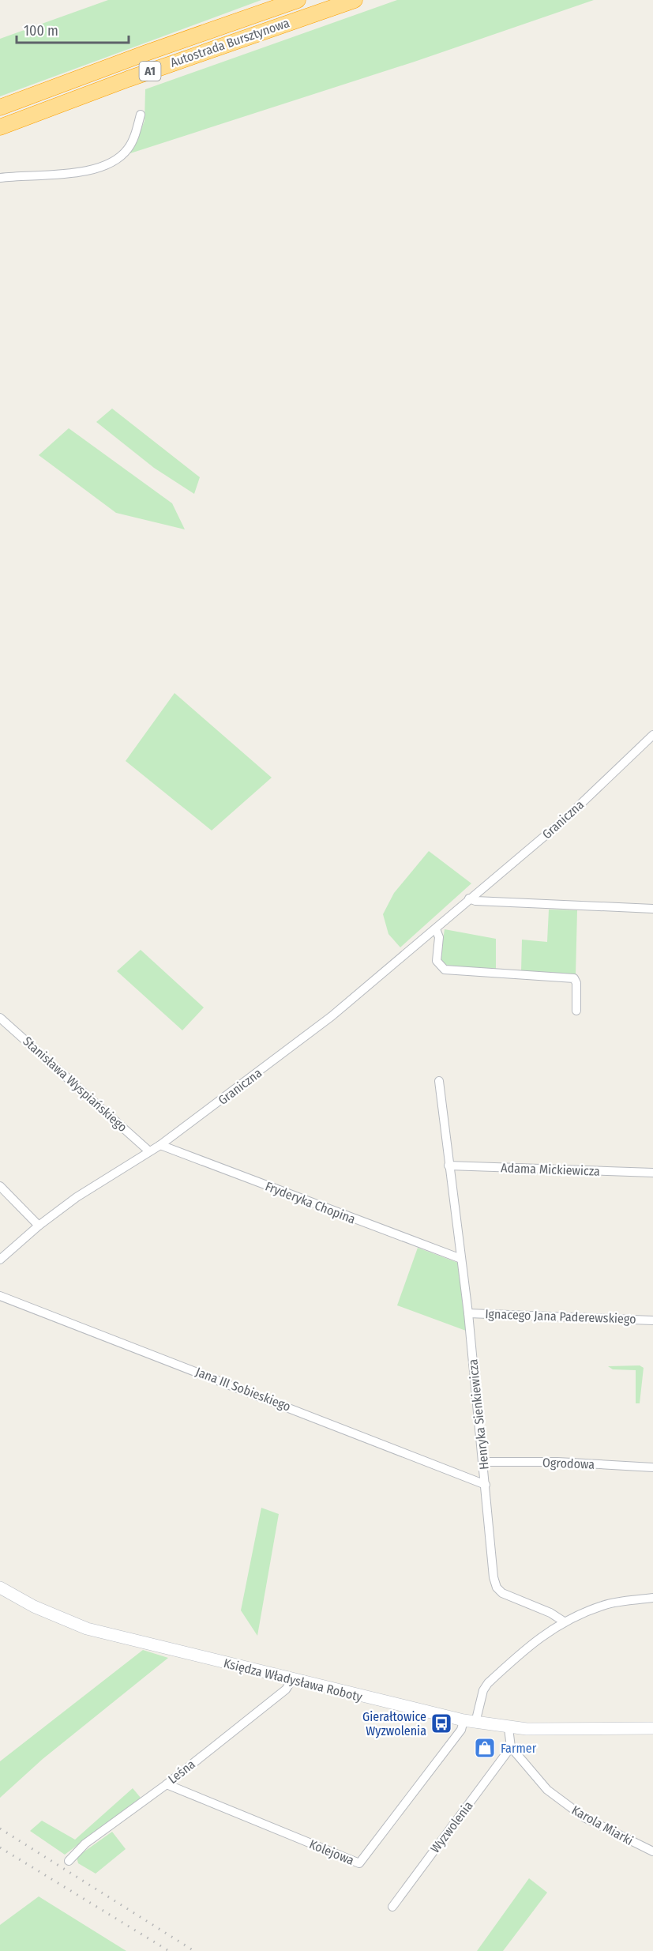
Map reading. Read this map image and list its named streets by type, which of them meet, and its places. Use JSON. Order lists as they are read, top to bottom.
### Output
{
  "streets": {
    "highway": ["Autostrada Bursztynowa", "A1"],
    "main road": ["Księdza Władysława Roboty"],
    "street": [
      "Graniczna",
      "Stanisława Wyspiańskiego",
      "Adama Mickiewicza",
      "Fryderyka Chopina",
      "Ignacego Jana Paderewskiego",
      "Jana III Sobieskiego",
      "Henryka Sienkiewicza",
      "Ogrodowa",
      "Leśna",
      "Karola Miarki",
      "Wyzwolenia",
      "Kolejowa"
    ]
  },
  "crossings": [
    ["Graniczna", "Stanisława Wyspiańskiego"],
    ["Graniczna", "Fryderyka Chopina"],
    ["Adama Mickiewicza", "Henryka Sienkiewicza"],
    ["Fryderyka Chopina", "Henryka Sienkiewicza"],
    ["Ignacego Jana Paderewskiego", "Henryka Sienkiewicza"],
    ["Jana III Sobieskiego", "Henryka Sienkiewicza"],
    ["Henryka Sienkiewicza", "Ogrodowa"],
    ["Księdza Władysława Roboty", "Leśna"],
    ["Księdza Władysława Roboty", "Kolejowa"],
    ["Leśna", "Kolejowa"],
    ["Karola Miarki", "Wyzwolenia"]
  ],
  "places": {
    "bus stop": ["Gierałtowice Wyzwolenia"],
    "shop": ["Farmer"]
  },
  "scale_bar": "100 m"
}
